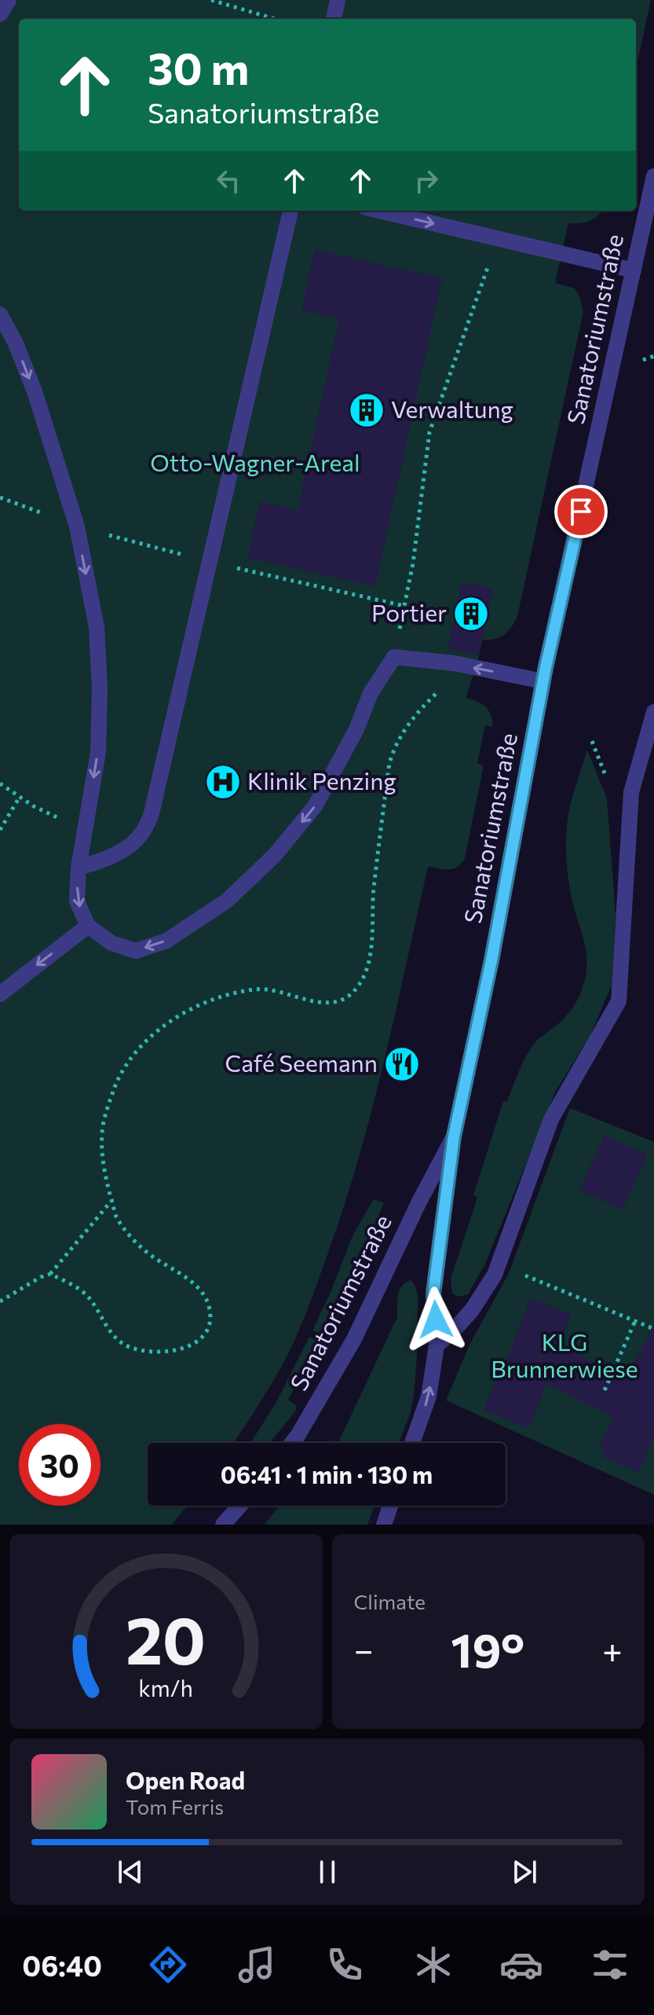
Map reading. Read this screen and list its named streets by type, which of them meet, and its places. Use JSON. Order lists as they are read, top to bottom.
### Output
{
  "streets": {
    "street": ["Sanatoriumstraße"]
  },
  "parks": ["Otto-Wagner-Areal", "KLG Brunnerwiese"],
  "places": {
    "building": ["Verwaltung", "Portier"],
    "hospital": ["Klinik Penzing"],
    "restaurant": ["Café Seemann"]
  },
  "page": {
    "turn": ["30 m", "Sanatoriumstraße"],
    "limit": "30",
    "trip": "06:41 · 1 min · 130 m",
    "tile": "Climate",
    "heat": ["−", "19°", "+"],
    "song": ["Open Road", "Tom Ferris"],
    "tabs": "06:40",
    "gauge": ["20", "km/h"]
  }
}
